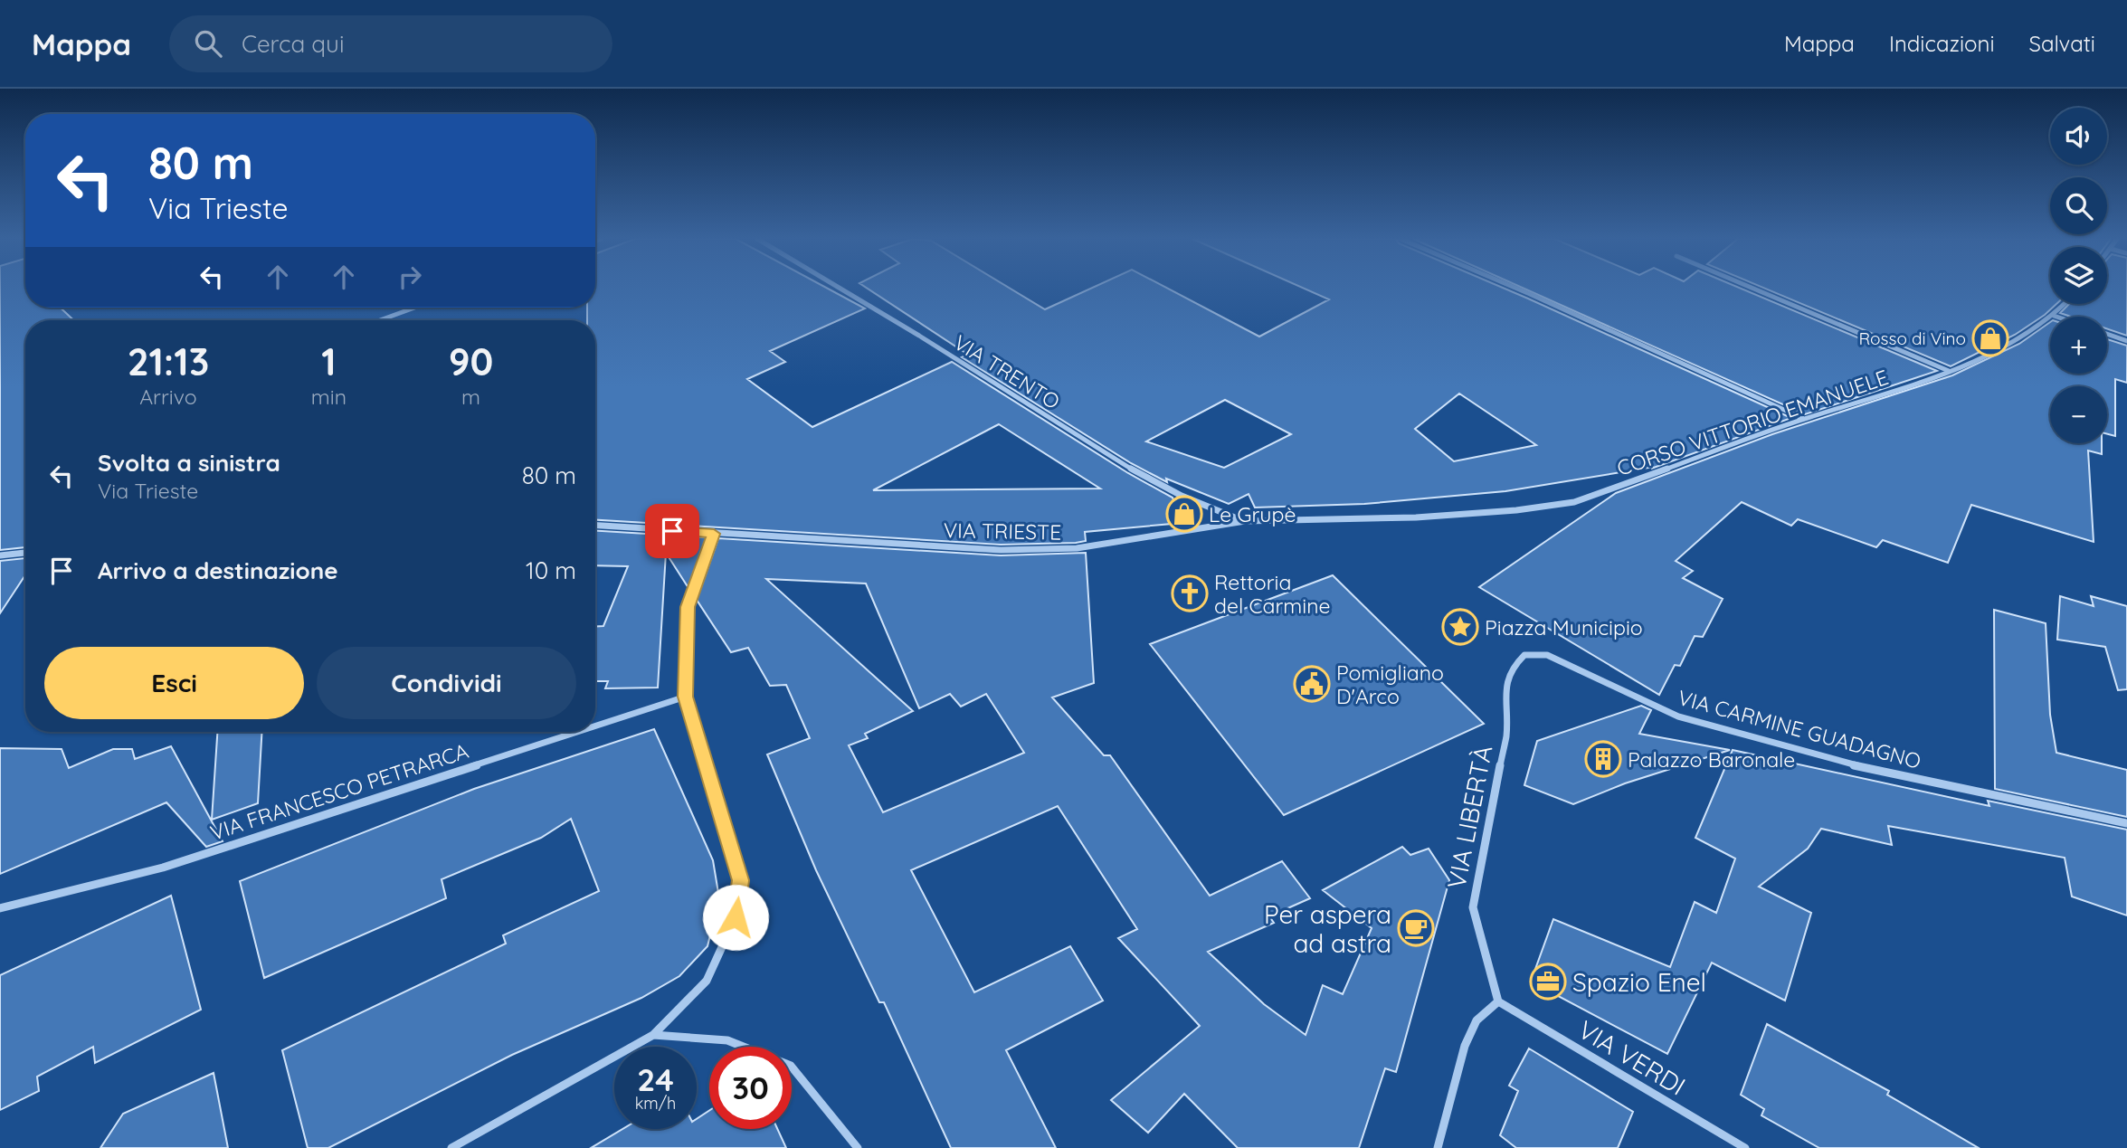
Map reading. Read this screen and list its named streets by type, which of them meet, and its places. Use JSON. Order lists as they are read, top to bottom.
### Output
{
  "streets": {
    "street": [
      "VIA TRENTO",
      "CORSO VITTORIO EMANUELE",
      "VIA TRIESTE",
      "VIA CARMINE GUADAGNO",
      "VIA FRANCESCO PETRARCA",
      "VIA LIBERTÀ",
      "VIA VERDI"
    ]
  },
  "crossings": [
    ["VIA TRENTO", "VIA TRIESTE"],
    ["CORSO VITTORIO EMANUELE", "VIA TRIESTE"],
    ["VIA CARMINE GUADAGNO", "VIA LIBERTÀ"],
    ["VIA LIBERTÀ", "VIA VERDI"]
  ],
  "places": {
    "shop": ["Rosso di Vino", "Le Grupè"],
    "church": ["Rettoria del Carmine"],
    "place": ["Piazza Municipio"],
    "public building": ["Pomigliano D'Arco"],
    "building": ["Palazzo Baronale"],
    "cafe": ["Per aspera ad astra"],
    "office": ["Spazio Enel"]
  },
  "page": {
    "header": "Mappa",
    "search": "Cerca qui",
    "nav": ["Mappa", "Indicazioni", "Salvati"],
    "map_buttons": ["+", "−"],
    "turn": ["80 m", "Via Trieste"],
    "eta": [
      "21:13",
      "Arrivo",
      "1",
      "min",
      "90",
      "m"
    ],
    "list": [
      {
        "name": "Svolta a sinistra",
        "note": "Via Trieste",
        "value": "80 m"
      },
      {
        "name": "Arrivo a destinazione",
        "value": "10 m"
      }
    ],
    "buttons": ["Esci", "Condividi"],
    "speed": "24 km/h",
    "limit": "30"
  }
}
